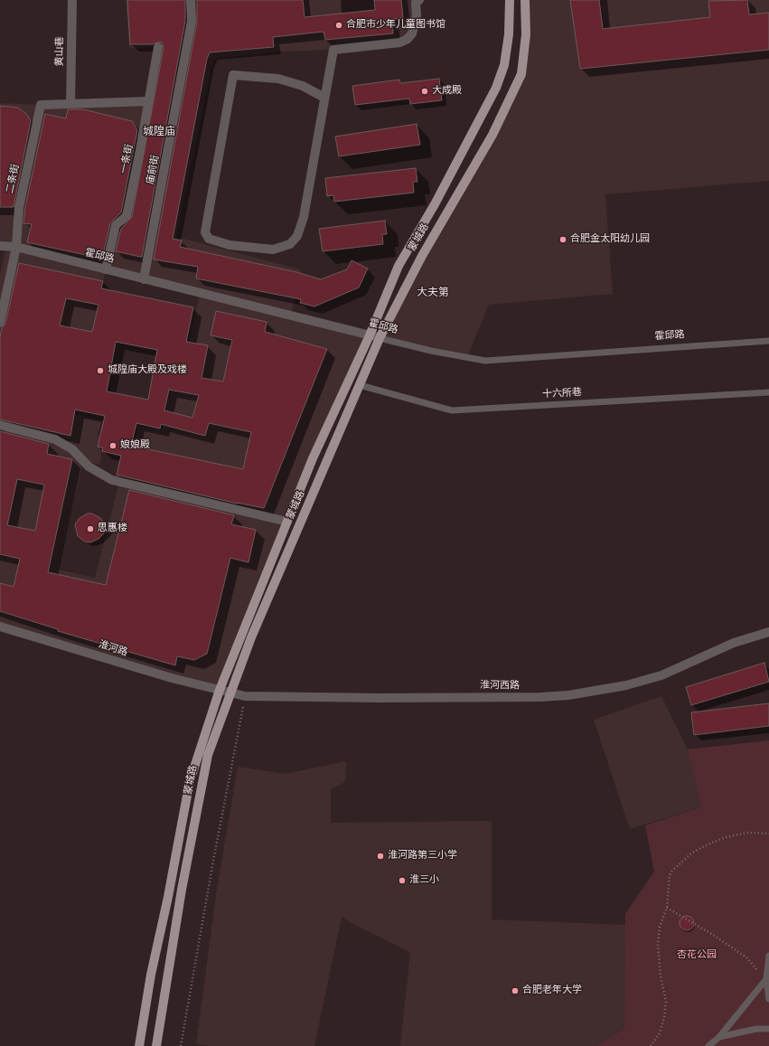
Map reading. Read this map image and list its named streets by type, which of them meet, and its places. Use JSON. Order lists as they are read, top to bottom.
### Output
{
  "streets": {
    "main road": ["蒙城路"],
    "street": [
      "黄山巷",
      "一条街",
      "庙前街",
      "二条街",
      "霍邱路",
      "淮河路",
      "淮河西路"
    ],
    "lane": ["十六所巷"]
  },
  "crossings": [
    ["黄山巷", "二条街"],
    ["一条街", "霍邱路"],
    ["庙前街", "霍邱路"],
    ["二条街", "霍邱路"],
    ["蒙城路", "霍邱路"],
    ["蒙城路", "十六所巷"],
    ["蒙城路", "淮河路"],
    ["蒙城路", "淮河西路"],
    ["淮河路", "淮河西路"]
  ],
  "districts": ["城隍庙", "大夫第"],
  "parks": ["杏花公园"],
  "places": [
    "合肥市少年儿童图书馆",
    "大成殿",
    "合肥金太阳幼儿园",
    "城隍庙大殿及戏楼",
    "娘娘殿",
    "思惠楼",
    "淮河路第三小学",
    "淮三小",
    "合肥老年大学"
  ]
}
